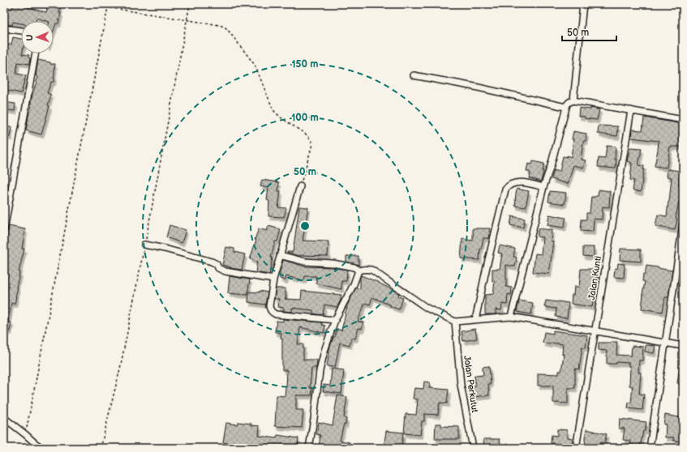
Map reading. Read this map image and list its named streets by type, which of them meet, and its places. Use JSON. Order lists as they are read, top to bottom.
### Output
{
  "streets": {
    "street": ["Jalan Kunti", "Jalan Perkutut"]
  },
  "scale_bar": "50 m",
  "north": "left",
  "rings": ["150 m", "100 m", "50 m"]
}
